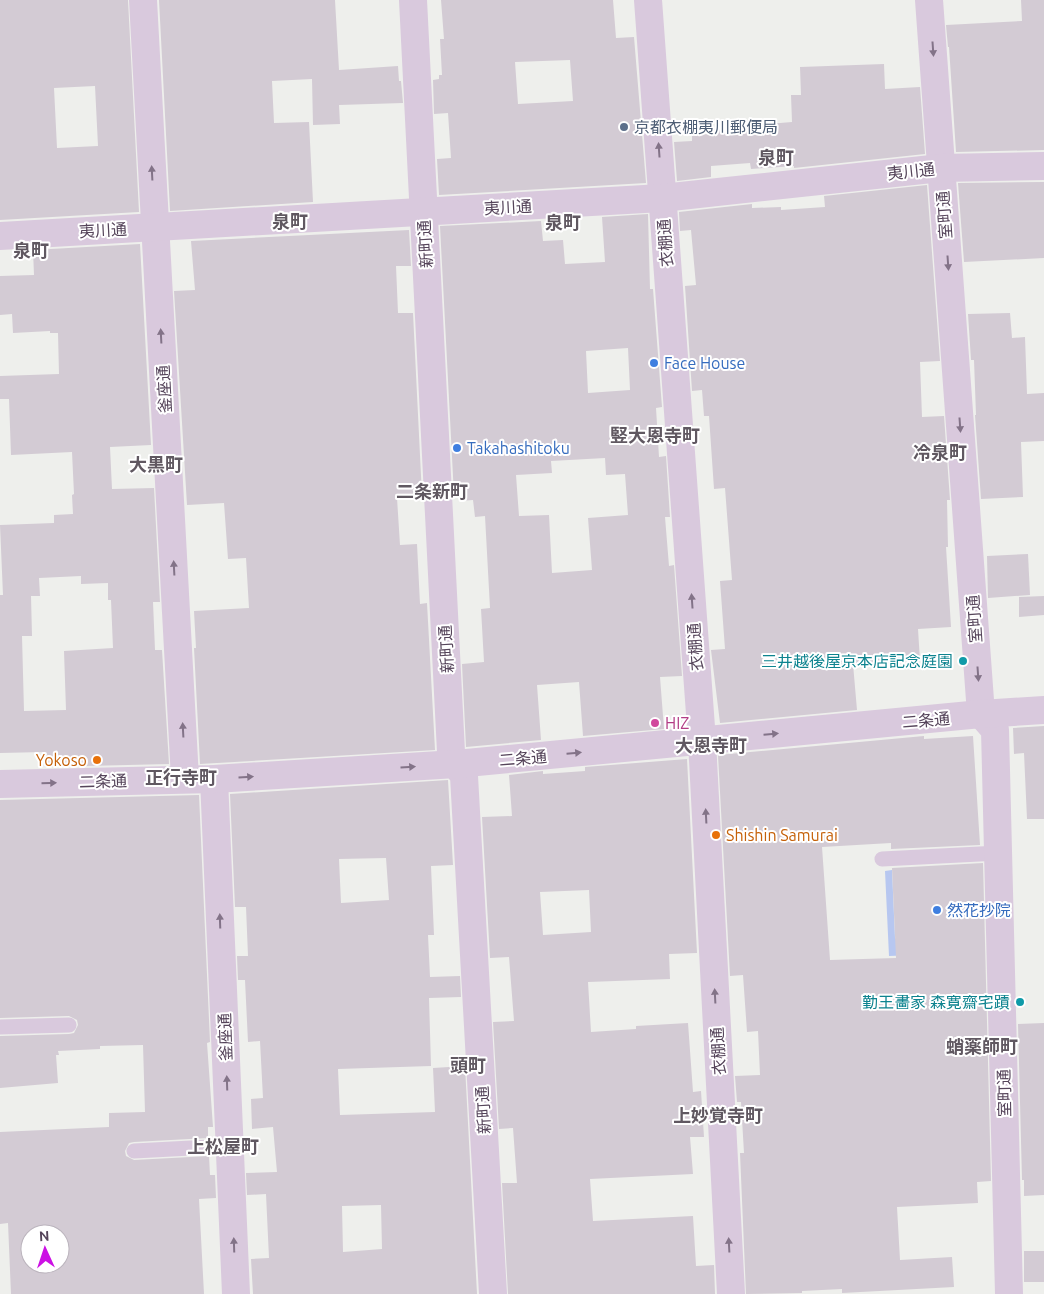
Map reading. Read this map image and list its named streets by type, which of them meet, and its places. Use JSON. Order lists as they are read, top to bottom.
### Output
{
  "streets": {
    "street": [
      "夷川通",
      "室町通",
      "衣棚通",
      "新町通",
      "釜座通",
      "二条通"
    ]
  },
  "crossings": [
    ["夷川通", "室町通"],
    ["夷川通", "衣棚通"],
    ["夷川通", "新町通"],
    ["夷川通", "釜座通"],
    ["室町通", "二条通"],
    ["衣棚通", "二条通"],
    ["新町通", "二条通"],
    ["釜座通", "二条通"]
  ],
  "one_way": [
    "室町通",
    "衣棚通",
    "釜座通",
    "二条通"
  ],
  "districts": [
    "泉町",
    "泉町",
    "泉町",
    "泉町",
    "竪大恩寺町",
    "冷泉町",
    "大黒町",
    "二条新町",
    "大恩寺町",
    "正行寺町",
    "蛸薬師町",
    "頭町",
    "上妙覚寺町",
    "上松屋町"
  ],
  "places": [
    "京都衣棚夷川郵便局",
    "Face House",
    "Takahashitoku",
    "三井越後屋京本店記念庭園",
    "HIZ",
    "Yokoso",
    "Shishin Samurai",
    "然花抄院",
    "勤王畵家 森寛齋宅蹟"
  ],
  "north": "top"
}
